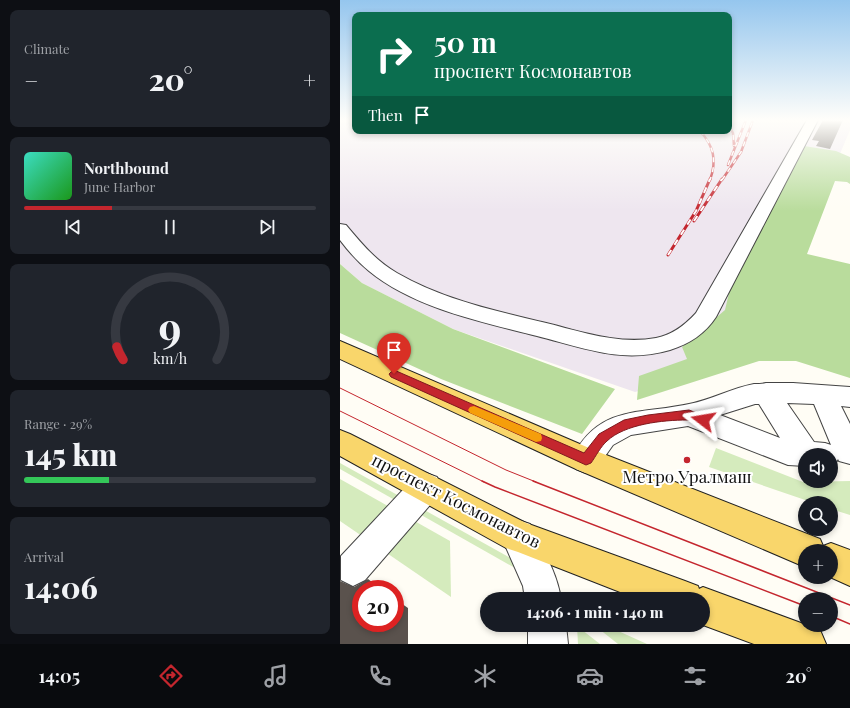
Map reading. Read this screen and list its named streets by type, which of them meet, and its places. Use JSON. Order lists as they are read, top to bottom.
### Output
{
  "streets": {
    "main road": ["проспект Космонавтов"]
  },
  "places": ["Метро Уралмаш"],
  "page": {
    "tile": [
      "Climate",
      ["Range · 29%", "145 km"],
      ["Arrival", "14:06"]
    ],
    "turn": ["50 m", "проспект Космонавтов"],
    "heat": ["−", "20°", "+"],
    "then": "Then",
    "song": ["Northbound", "June Harbor"],
    "map_buttons": ["+", "−"],
    "limit": "20",
    "trip": "14:06 · 1 min · 140 m",
    "tabs": ["14:05", "20°"],
    "gauge": ["9", "km/h"]
  }
}
